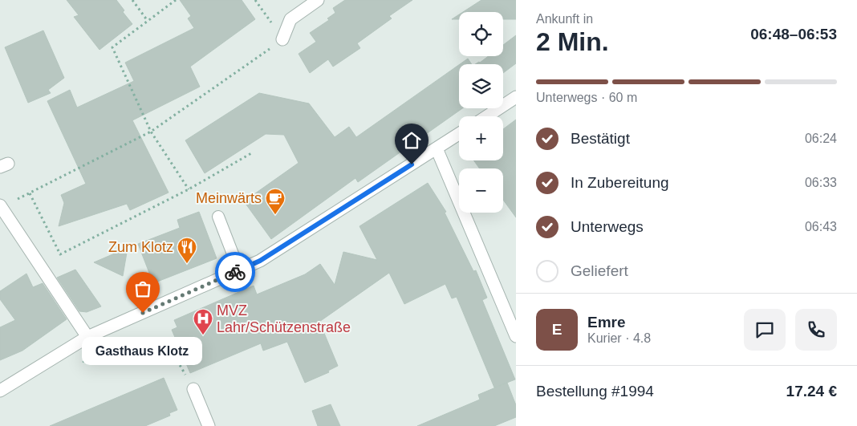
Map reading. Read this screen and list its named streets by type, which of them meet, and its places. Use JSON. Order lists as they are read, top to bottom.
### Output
{
  "places": {
    "cafe": ["Meinwärts"],
    "restaurant": ["Zum Klotz"],
    "other": ["Gasthaus Klotz"],
    "hospital": ["MVZ Lahr/Schützenstraße"]
  },
  "page": {
    "heading": ["2 Min.", "Ankunft in", "06:48–06:53"],
    "panel": [
      "Emre",
      "Kurier · 4.8",
      "Bestellung #1994",
      "17.24 €"
    ],
    "map_buttons": ["+", "−"],
    "bar": "Unterwegs · 60 m",
    "list": [
      ["Bestätigt", "06:24"],
      ["In Zubereitung", "06:33"],
      ["Unterwegs", "06:43"],
      "Geliefert"
    ],
    "round": "E",
    "bubble": "Gasthaus Klotz"
  }
}
